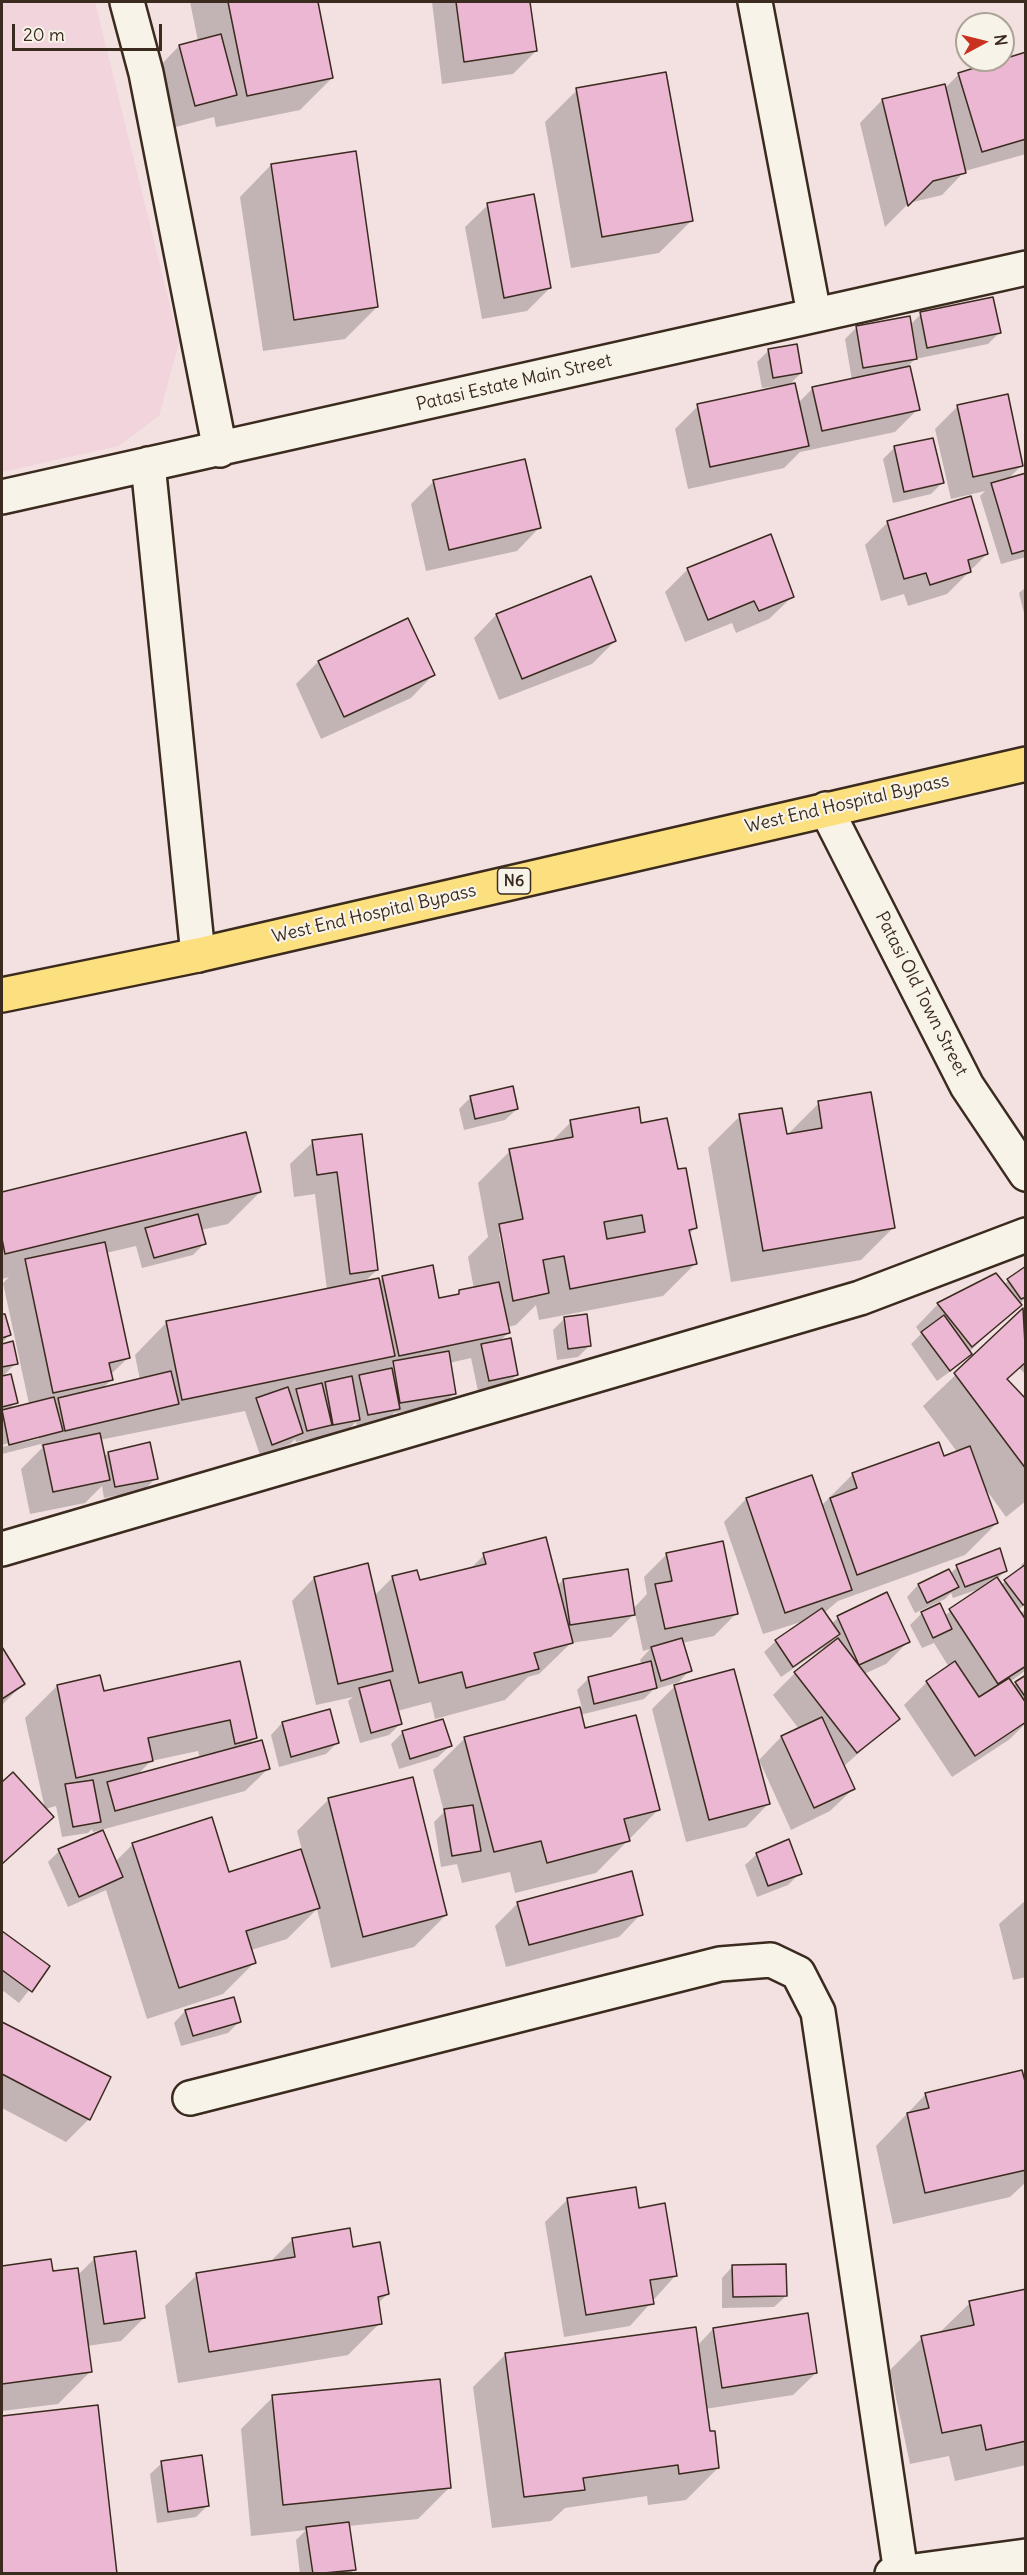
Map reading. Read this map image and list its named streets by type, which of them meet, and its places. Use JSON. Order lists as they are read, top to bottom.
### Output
{
  "streets": {
    "highway": ["West End Hospital Bypass", "N6"],
    "street": ["Patasi Estate Main Street", "Patasi Old Town Street"]
  },
  "crossings": [
    ["West End Hospital Bypass", "Patasi Old Town Street"]
  ],
  "scale_bar": "20 m",
  "north": "right"
}
